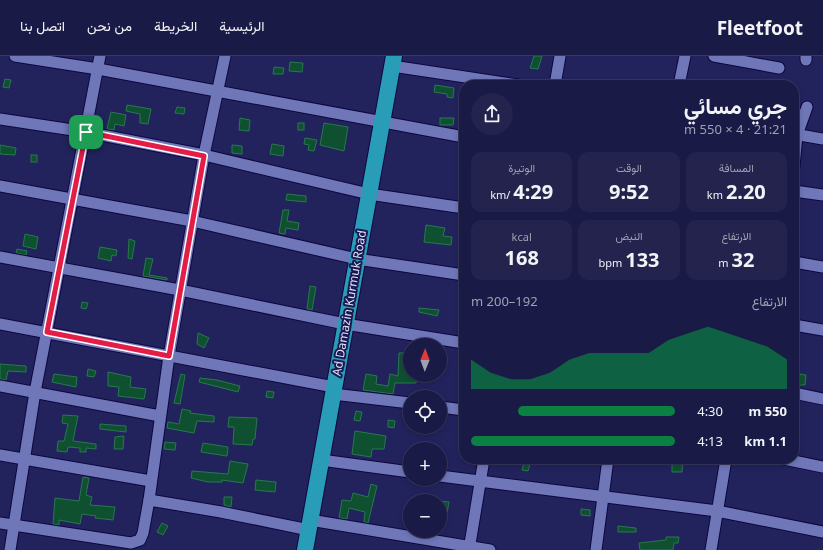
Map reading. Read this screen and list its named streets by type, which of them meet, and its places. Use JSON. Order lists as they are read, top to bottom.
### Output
{
  "streets": {
    "highway": ["Ad Damazin Kurmuk Road"]
  },
  "north": "top",
  "page": {
    "header": "Fleetfoot",
    "nav": [
      "الرئيسية",
      "الخريطة",
      "من نحن",
      "اتصل بنا"
    ],
    "heading": ["جري مسائي", "21:21 · 4 × 550 m"],
    "stats": [
      ["المسافة", "2.20 km"],
      ["الوقت", "9:52"],
      ["الوتيرة", "4:29 /km"],
      ["الارتفاع", "32 m"],
      ["النبض", "133 bpm"],
      ["kcal", "168"]
    ],
    "chart": ["الارتفاع", "192–200 m"],
    "map_buttons": ["+", "−"],
    "list": [
      {
        "name": "550 m",
        "note": "4:30"
      },
      {
        "name": "1.1 km",
        "note": "4:13"
      }
    ]
  }
}
